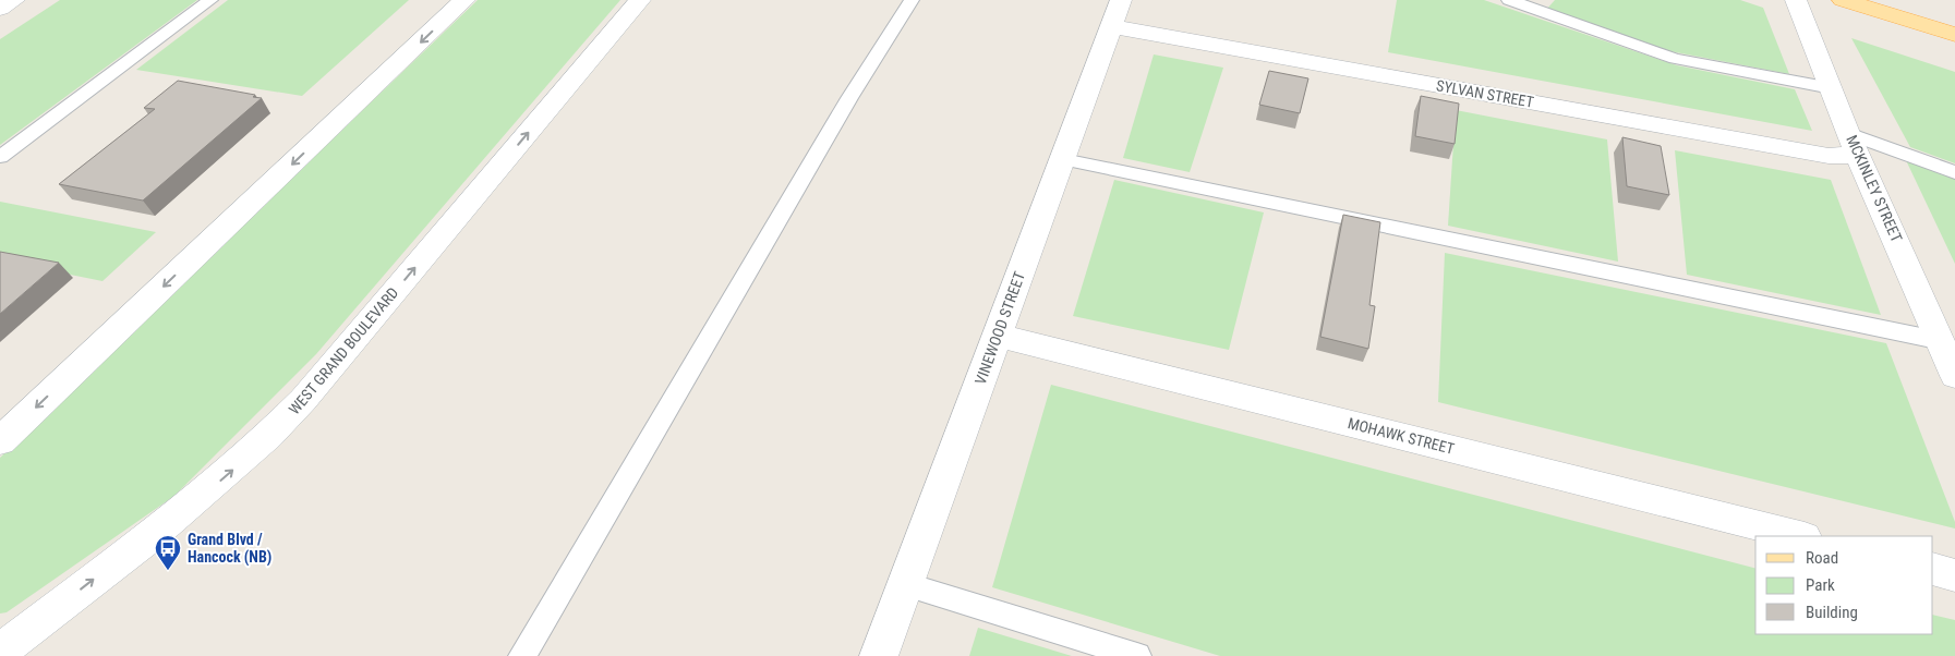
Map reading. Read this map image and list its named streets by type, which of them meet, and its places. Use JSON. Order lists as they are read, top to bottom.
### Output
{
  "streets": {
    "street": [
      "SYLVAN STREET",
      "MCKINLEY STREET",
      "VINEWOOD STREET",
      "WEST GRAND BOULEVARD",
      "MOHAWK STREET"
    ]
  },
  "crossings": [
    ["SYLVAN STREET", "MCKINLEY STREET"],
    ["SYLVAN STREET", "VINEWOOD STREET"],
    ["VINEWOOD STREET", "MOHAWK STREET"]
  ],
  "places": {
    "bus stop": ["Grand Blvd / Hancock (NB)"]
  },
  "legend": ["Road", "Park", "Building"]
}
